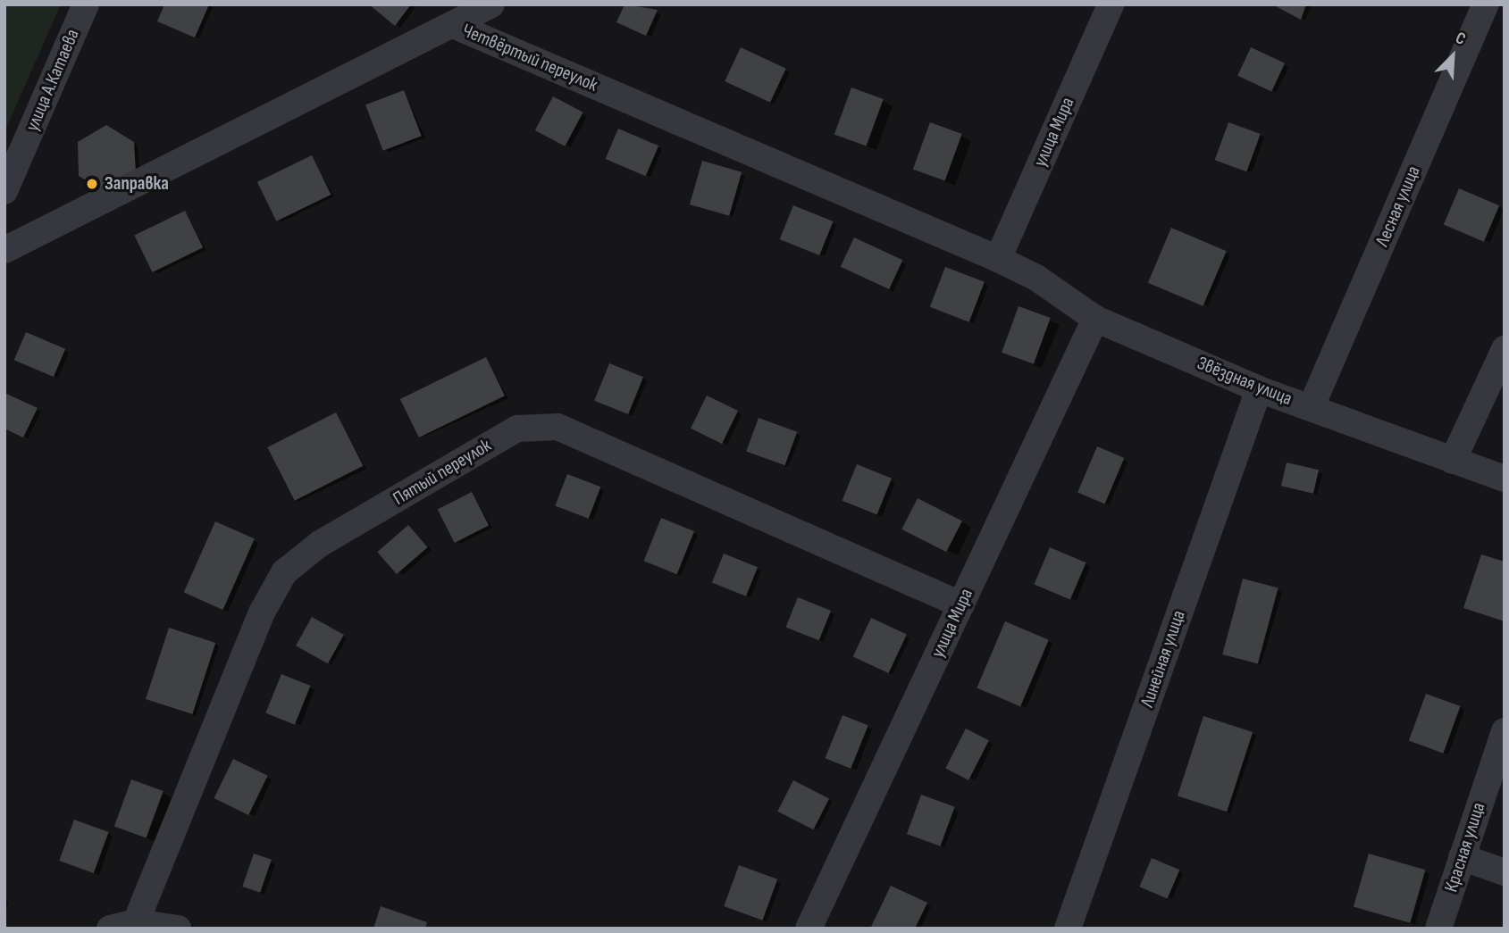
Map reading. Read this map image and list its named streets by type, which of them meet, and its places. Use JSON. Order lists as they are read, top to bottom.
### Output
{
  "streets": {
    "street": [
      "Четвёртый переулок",
      "улица А.Катаева",
      "улица Мира",
      "Лесная улица",
      "Звёздная улица",
      "Пятый переулок",
      "Линейная улица",
      "Красная улица"
    ]
  },
  "crossings": [
    ["Четвёртый переулок", "улица Мира"],
    ["Четвёртый переулок", "Звёздная улица"],
    ["улица Мира", "Звёздная улица"],
    ["улица Мира", "Пятый переулок"],
    ["Лесная улица", "Звёздная улица"],
    ["Звёздная улица", "Линейная улица"]
  ],
  "places": ["Заправка"],
  "north": "top right"
}
